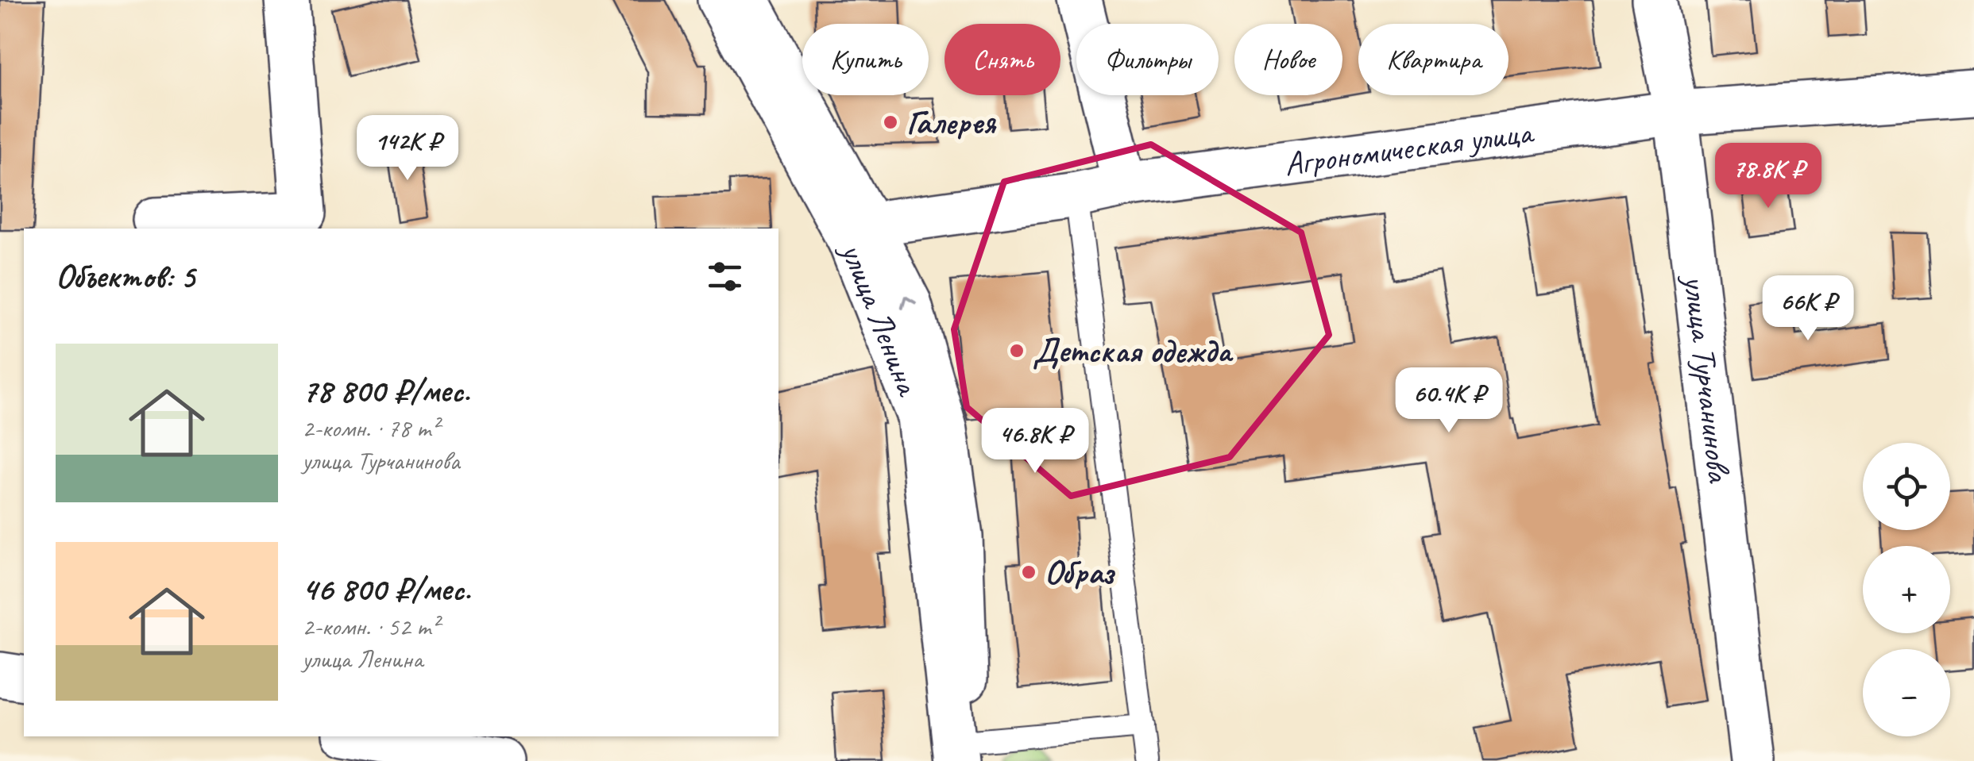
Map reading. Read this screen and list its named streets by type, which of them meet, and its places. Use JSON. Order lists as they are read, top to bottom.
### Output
{
  "streets": {
    "street": ["Агрономическая улица", "улица Ленина", "улица Турчанинова"]
  },
  "crossings": [
    ["Агрономическая улица", "улица Ленина"],
    ["Агрономическая улица", "улица Турчанинова"]
  ],
  "places": ["Галерея", "Детская одежда", "Образ"],
  "page": {
    "chip": [
      "Купить",
      "Снять",
      "Фильтры",
      "Новое",
      "Квартира"
    ],
    "price": [
      "142K ₽",
      "78.8K ₽",
      "66K ₽",
      "60.4K ₽",
      "46.8K ₽"
    ],
    "heading": "Объектов: 5",
    "list": [
      {
        "name": "78 800 ₽/мес.",
        "note": "2-комн. · 78 m² · улица Турчанинова"
      },
      {
        "name": "46 800 ₽/мес.",
        "note": "2-комн. · 52 m² · улица Ленина"
      }
    ],
    "map_buttons": ["+", "−"]
  }
}
